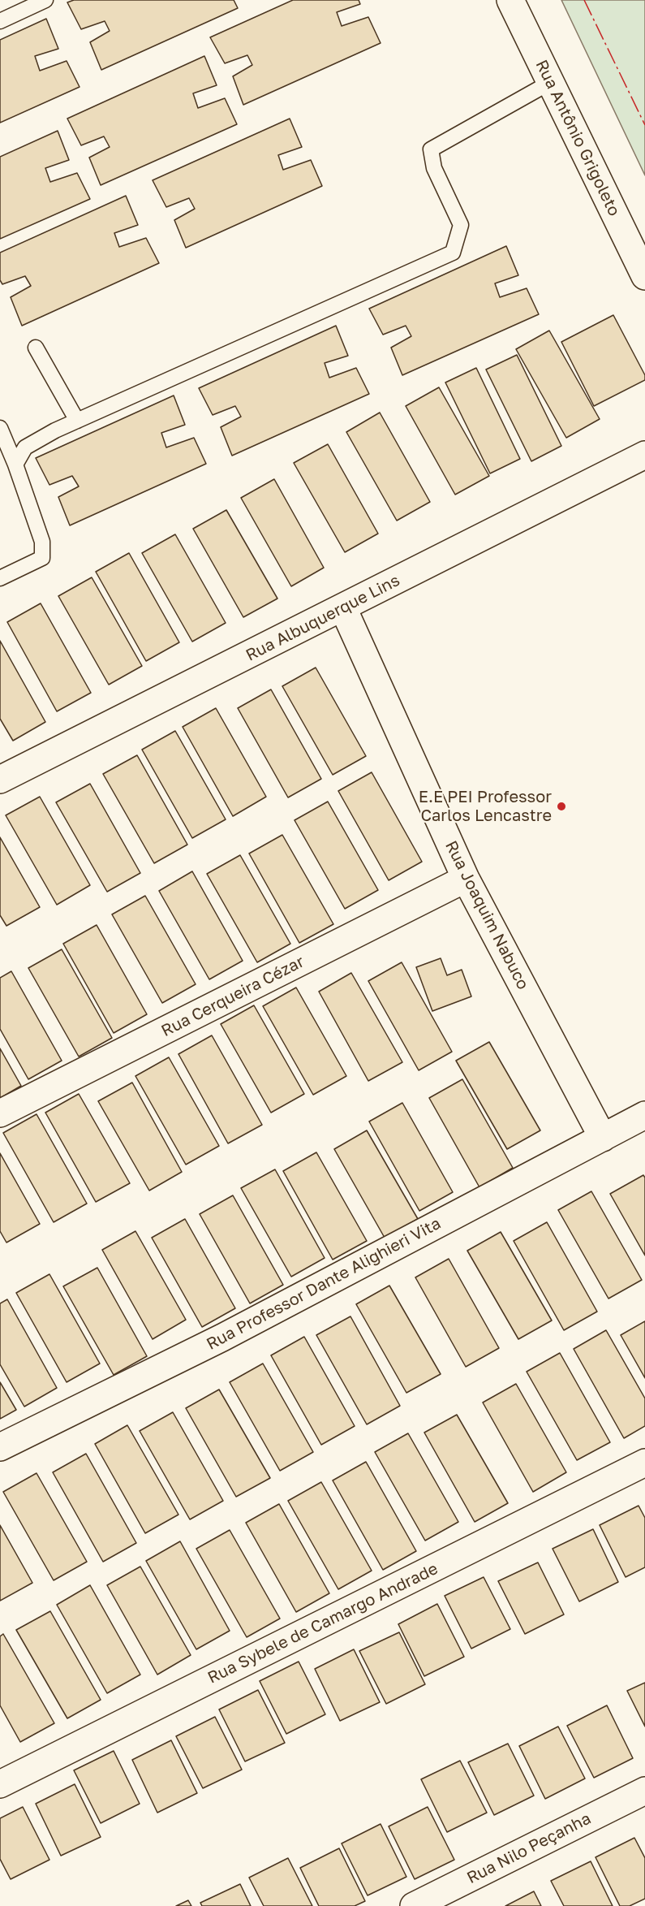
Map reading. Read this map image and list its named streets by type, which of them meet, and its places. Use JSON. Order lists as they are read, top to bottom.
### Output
{
  "streets": {
    "street": [
      "Rua Antônio Grigoleto",
      "Rua Albuquerque Lins",
      "Rua Joaquim Nabuco",
      "Rua Cerqueira Cézar",
      "Rua Professor Dante Alighieri Vita",
      "Rua Sybele de Camargo Andrade",
      "Rua Nilo Peçanha"
    ]
  },
  "crossings": [
    ["Rua Albuquerque Lins", "Rua Joaquim Nabuco"],
    ["Rua Joaquim Nabuco", "Rua Cerqueira Cézar"],
    ["Rua Joaquim Nabuco", "Rua Professor Dante Alighieri Vita"]
  ],
  "places": ["E.E PEI Professor Carlos Lencastre"]
}
